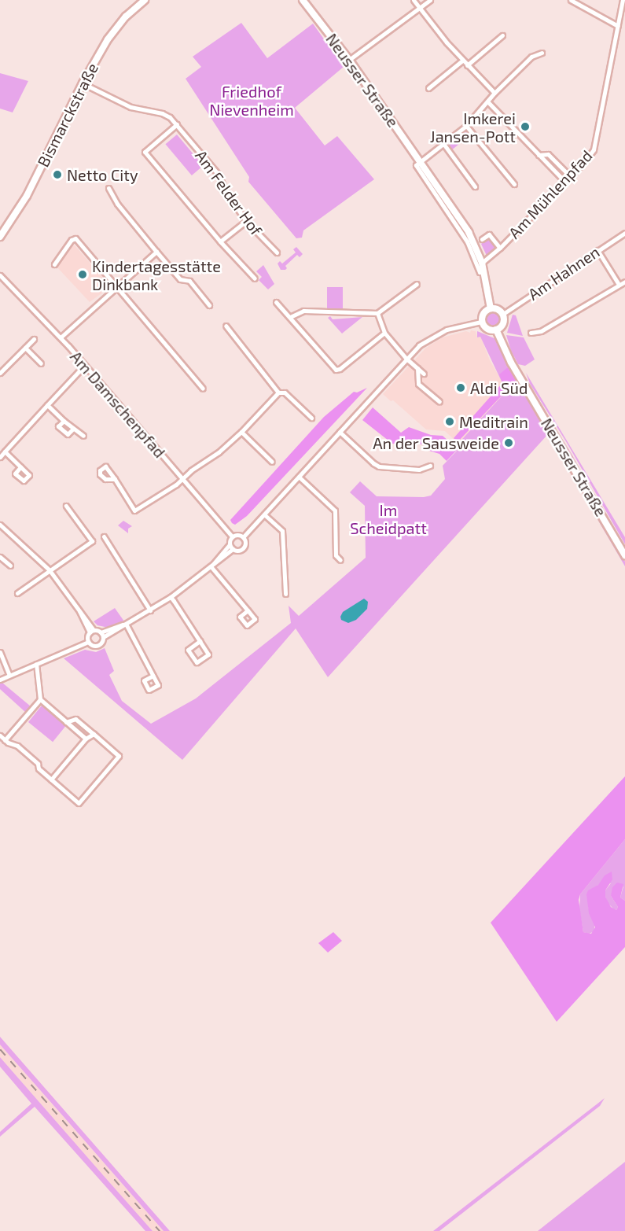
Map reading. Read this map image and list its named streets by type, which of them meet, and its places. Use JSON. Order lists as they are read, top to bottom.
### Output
{
  "streets": {
    "main road": ["Neusser Straße", "Bismarckstraße"],
    "street": [
      "Am Felder Hof",
      "Am Mühlenpfad",
      "Am Hahnen",
      "Am Damschenpfad"
    ]
  },
  "crossings": [
    ["Neusser Straße", "Am Mühlenpfad"],
    ["Neusser Straße", "Am Hahnen"],
    ["Bismarckstraße", "Am Felder Hof"]
  ],
  "parks": ["Friedhof Nievenheim", "Im Scheidpatt"],
  "places": [
    "Imkerei Jansen-Pott",
    "Netto City",
    "Kindertagesstätte Dinkbank",
    "Aldi Süd",
    "Meditrain",
    "An der Sausweide"
  ]
}
